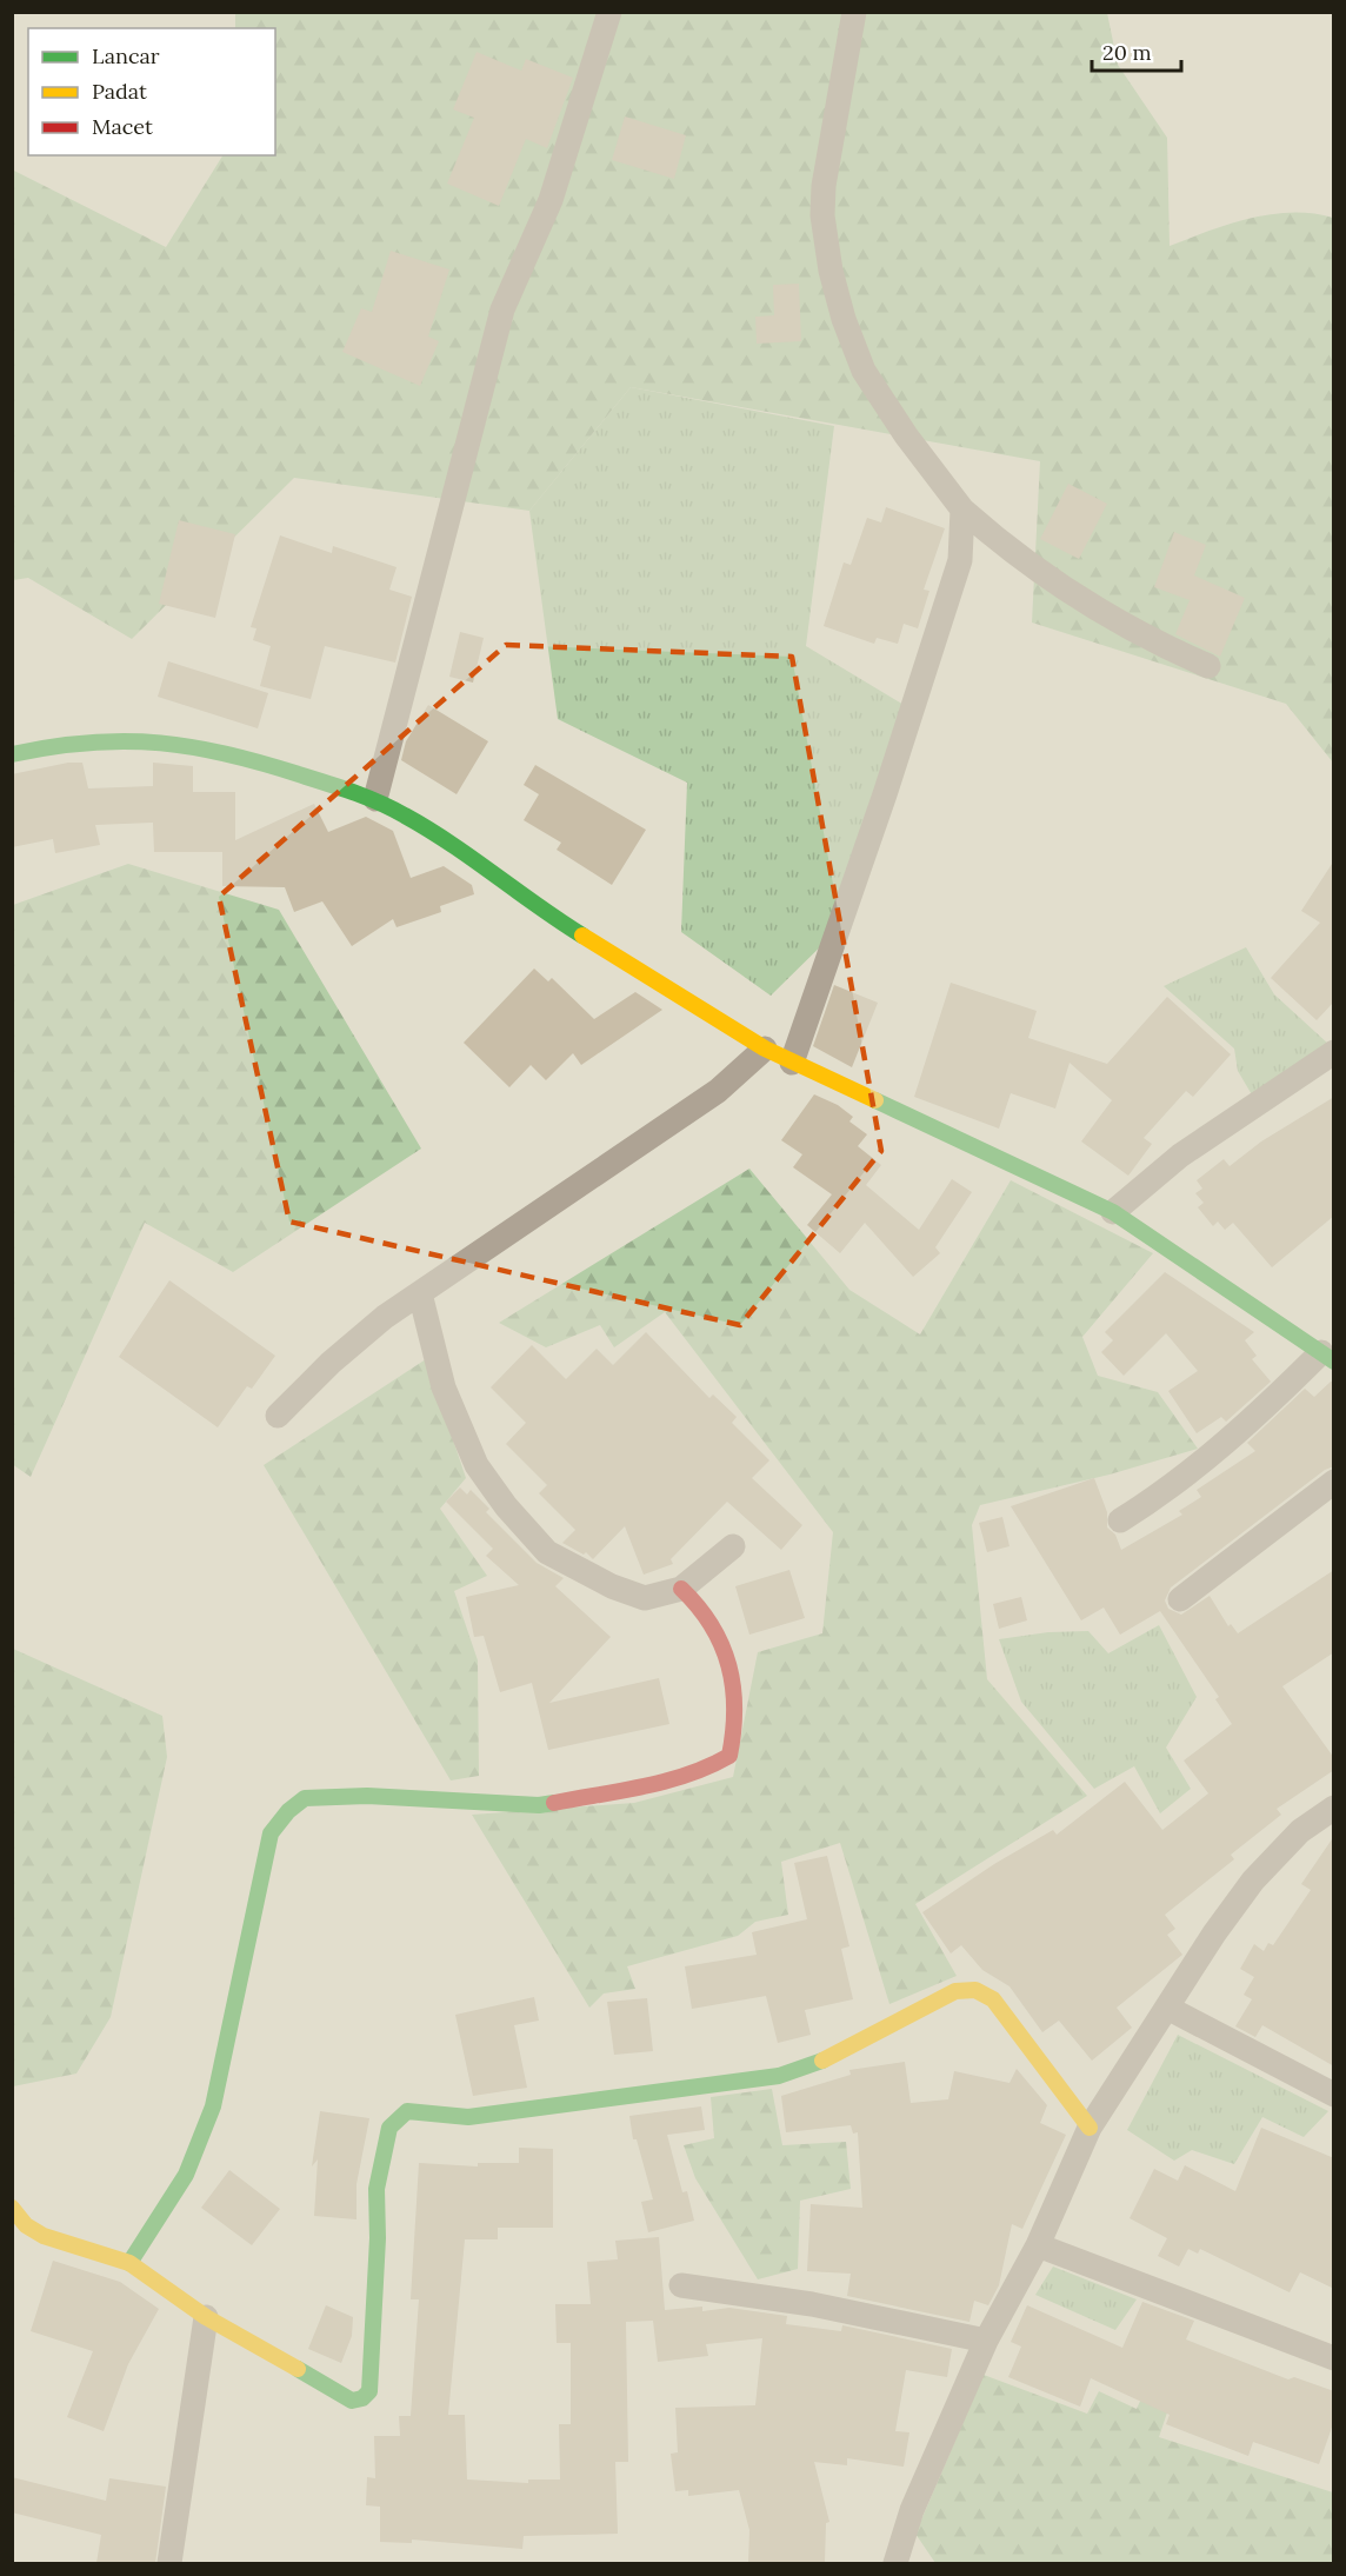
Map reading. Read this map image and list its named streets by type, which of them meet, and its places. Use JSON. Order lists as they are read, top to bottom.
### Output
{
  "legend": ["Lancar", "Padat", "Macet"],
  "scale_bar": "20 m"
}
